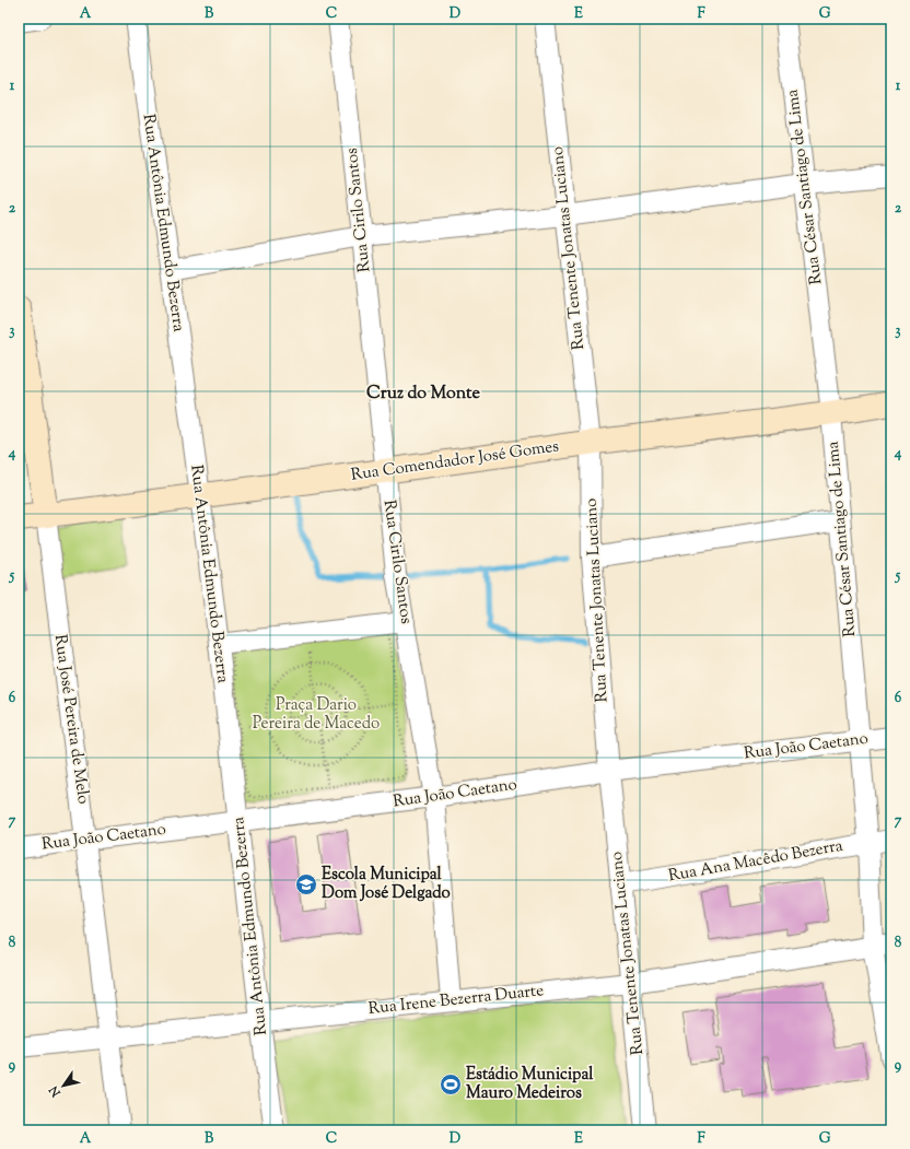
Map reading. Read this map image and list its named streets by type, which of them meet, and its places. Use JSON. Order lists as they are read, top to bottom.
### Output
{
  "streets": {
    "street": [
      "Rua César Santiago de Lima",
      "Rua Cirilo Santos",
      "Rua Antônia Edmundo Bezerra",
      "Rua Tenente Jonatas Luciano",
      "Rua Comendador José Gomes",
      "Rua José Pereira de Melo",
      "Rua João Caetano",
      "Rua Ana Macêdo Bezerra",
      "Rua Irene Bezerra Duarte"
    ]
  },
  "crossings": [
    ["Rua César Santiago de Lima", "Rua Comendador José Gomes"],
    ["Rua César Santiago de Lima", "Rua João Caetano"],
    ["Rua César Santiago de Lima", "Rua Ana Macêdo Bezerra"],
    ["Rua César Santiago de Lima", "Rua Irene Bezerra Duarte"],
    ["Rua Cirilo Santos", "Rua Comendador José Gomes"],
    ["Rua Cirilo Santos", "Rua João Caetano"],
    ["Rua Cirilo Santos", "Rua Irene Bezerra Duarte"],
    ["Rua Antônia Edmundo Bezerra", "Rua Comendador José Gomes"],
    ["Rua Antônia Edmundo Bezerra", "Rua João Caetano"],
    ["Rua Antônia Edmundo Bezerra", "Rua Irene Bezerra Duarte"],
    ["Rua Tenente Jonatas Luciano", "Rua Comendador José Gomes"],
    ["Rua Tenente Jonatas Luciano", "Rua João Caetano"],
    ["Rua Tenente Jonatas Luciano", "Rua Ana Macêdo Bezerra"],
    ["Rua Tenente Jonatas Luciano", "Rua Irene Bezerra Duarte"],
    ["Rua Comendador José Gomes", "Rua José Pereira de Melo"],
    ["Rua José Pereira de Melo", "Rua João Caetano"],
    ["Rua José Pereira de Melo", "Rua Irene Bezerra Duarte"]
  ],
  "districts": ["Cruz do Monte"],
  "parks": ["Praça Dario Pereira de Macedo"],
  "places": {
    "school or university": ["Escola Municipal Dom José Delgado"],
    "sports": ["Estádio Municipal Mauro Medeiros"]
  },
  "north": "bottom left",
  "grid": {
    "columns": [
      "A",
      "B",
      "C",
      "D",
      "E",
      "F",
      "G"
    ],
    "rows": [
      "1",
      "2",
      "3",
      "4",
      "5",
      "6",
      "7",
      "8",
      "9"
    ]
  }
}
